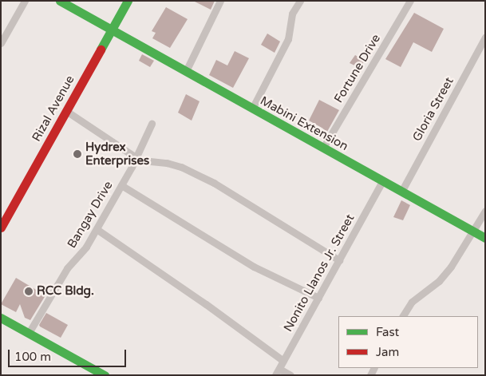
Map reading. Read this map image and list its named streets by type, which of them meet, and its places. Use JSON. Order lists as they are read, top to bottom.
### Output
{
  "streets": {
    "street": [
      "Fortune Drive",
      "Rizal Avenue",
      "Gloria Street",
      "Mabini Extension",
      "Bangay Drive",
      "Nonito Llanos Jr. Street"
    ]
  },
  "crossings": [
    ["Fortune Drive", "Mabini Extension"],
    ["Rizal Avenue", "Mabini Extension"],
    ["Gloria Street", "Mabini Extension"],
    ["Mabini Extension", "Nonito Llanos Jr. Street"]
  ],
  "places": ["Hydrex Enterprises", "RCC Bldg."],
  "legend": ["Fast", "Jam"],
  "scale_bar": "100 m"
}
